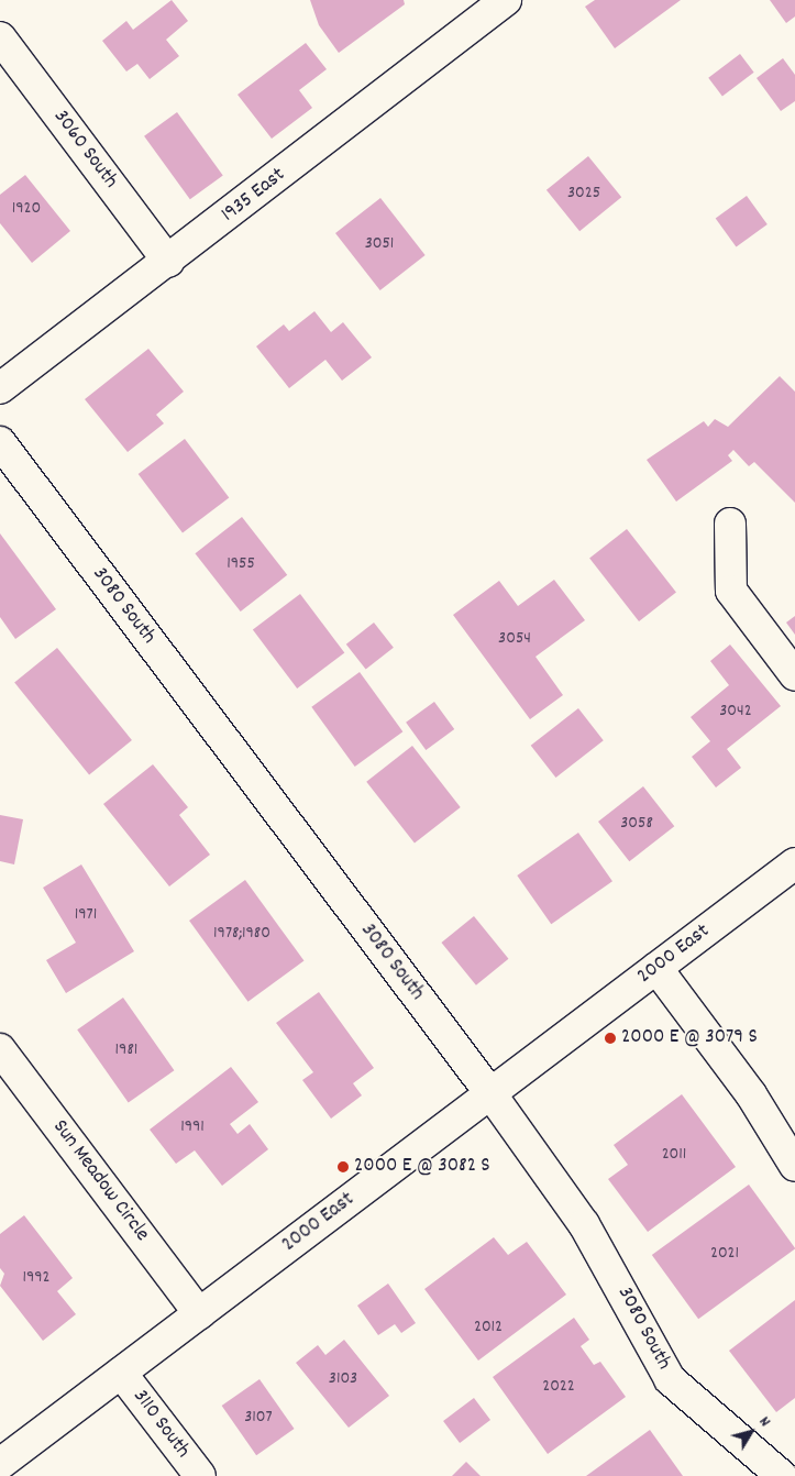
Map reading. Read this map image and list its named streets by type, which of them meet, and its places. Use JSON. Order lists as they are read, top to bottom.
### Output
{
  "streets": {
    "street": [
      "3060 South",
      "1935 East",
      "3080 South",
      "2000 East",
      "Sun Meadow Circle",
      "3110 South"
    ]
  },
  "crossings": [
    ["3060 South", "1935 East"],
    ["3080 South", "2000 East"],
    ["2000 East", "Sun Meadow Circle"],
    ["2000 East", "3110 South"]
  ],
  "places": ["2000 E @ 3079 S", "2000 E @ 3082 S"],
  "house_numbers": [
    "3025",
    "1920",
    "3051",
    "1955",
    "3054",
    "3042",
    "3058",
    "1971",
    "1978;1980",
    "1981",
    "1991",
    "2011",
    "2021",
    "1992",
    "2012",
    "3103",
    "2022",
    "3107"
  ],
  "north": "top right"
}
